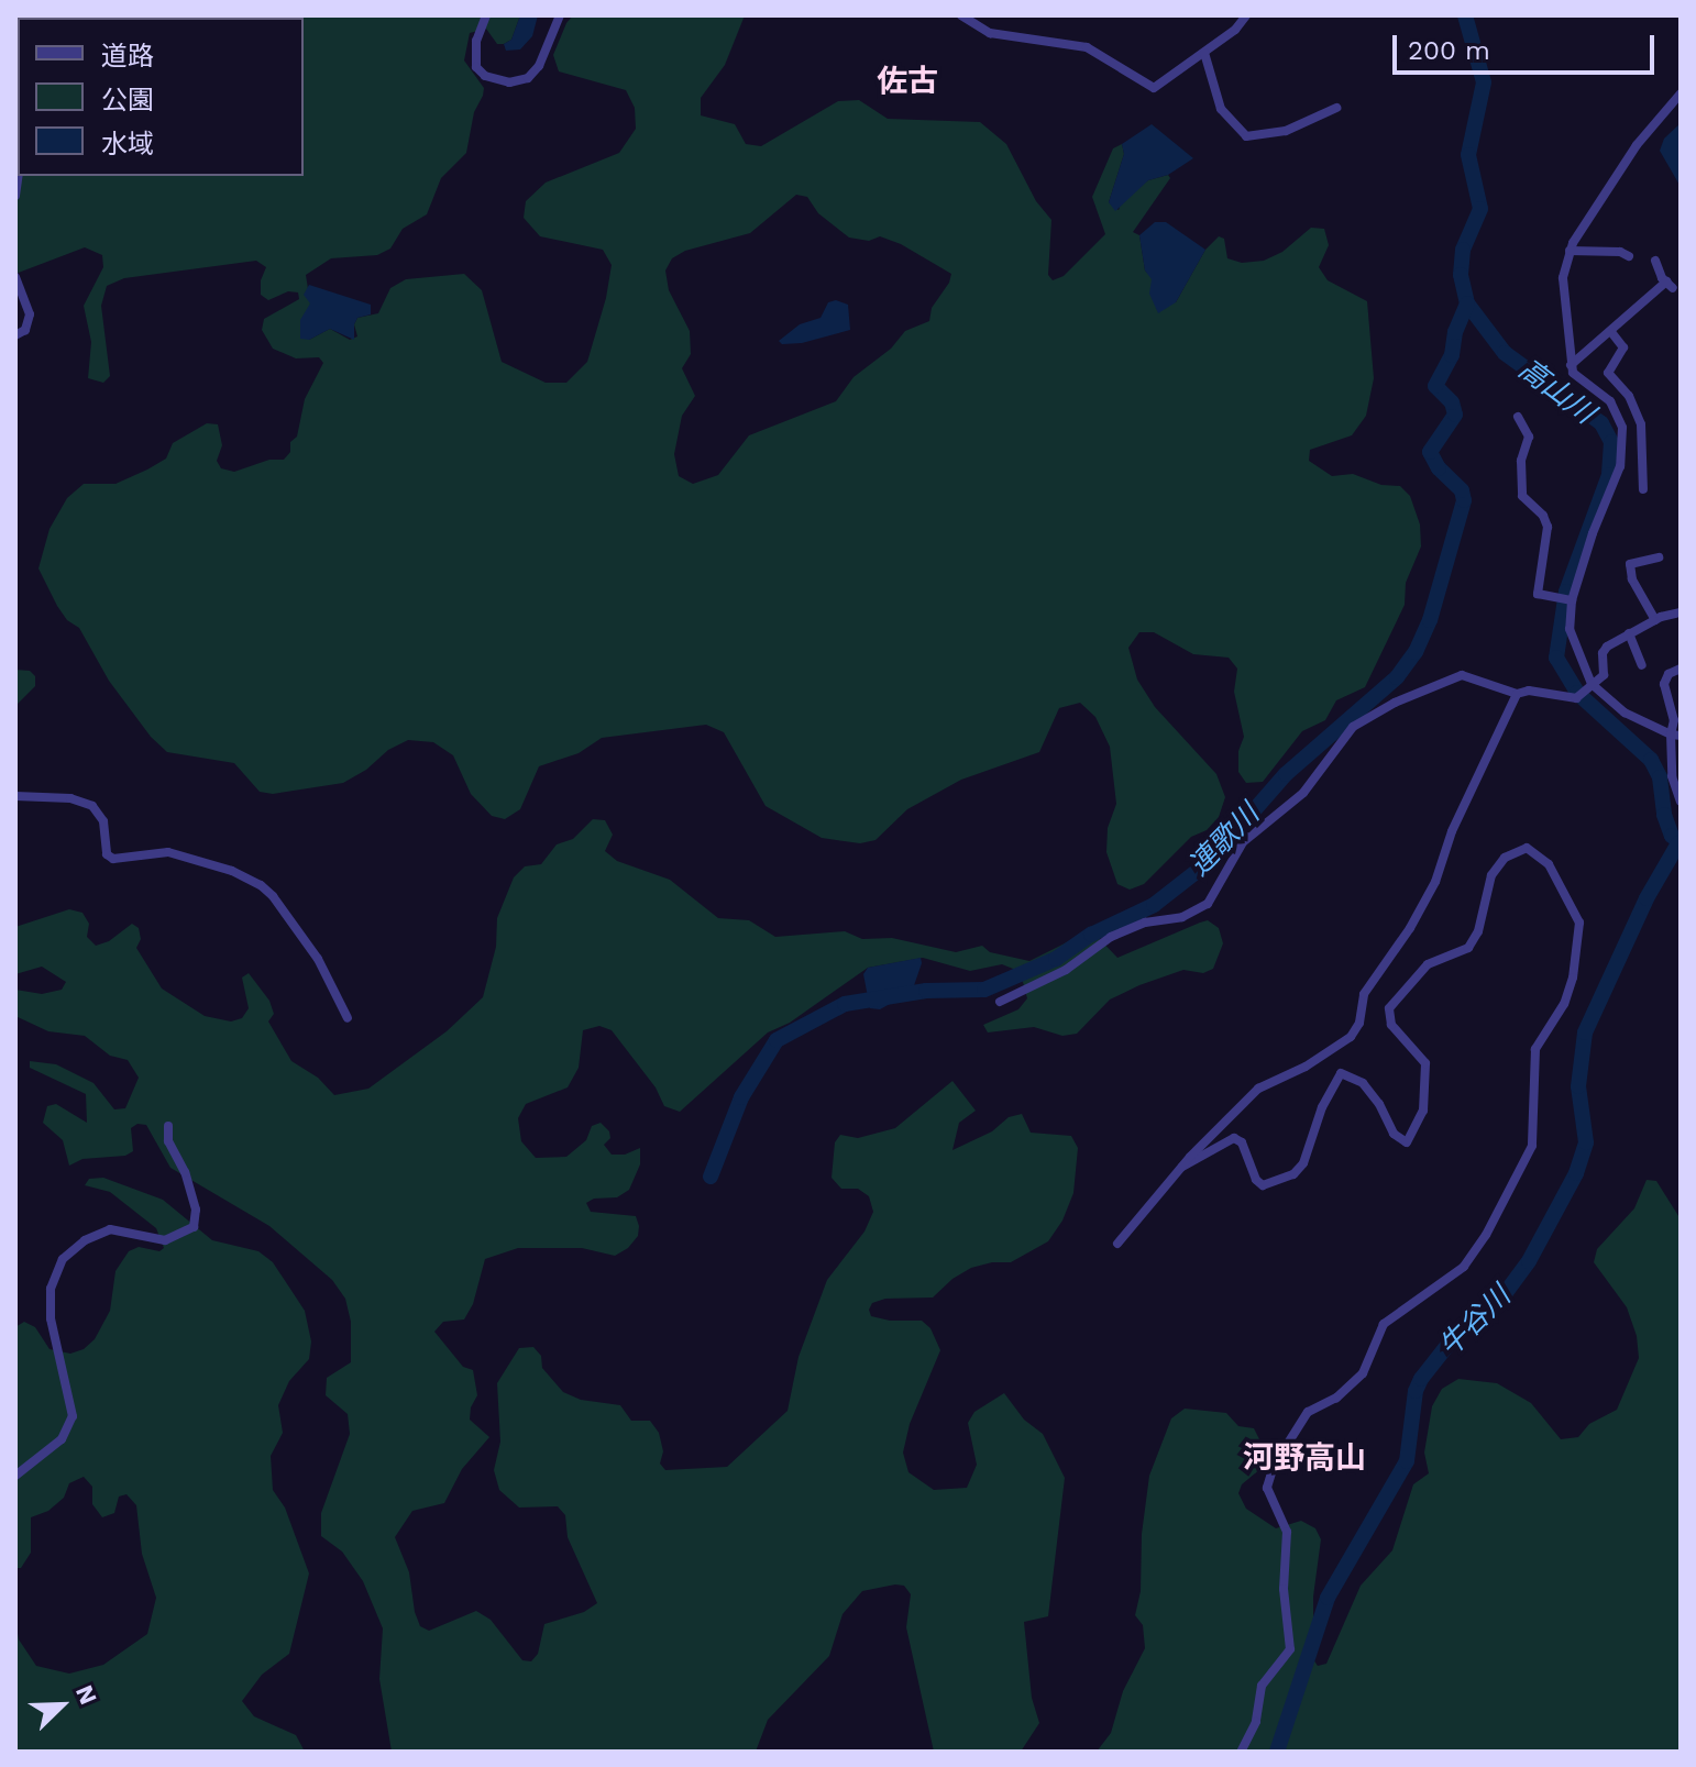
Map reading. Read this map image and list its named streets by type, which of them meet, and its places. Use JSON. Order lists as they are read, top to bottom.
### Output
{
  "districts": ["佐古", "河野高山"],
  "water": ["高山川", "連歌川", "牛谷川"],
  "legend": ["道路", "公園", "水域"],
  "scale_bar": "200 m",
  "north": "top right"
}
